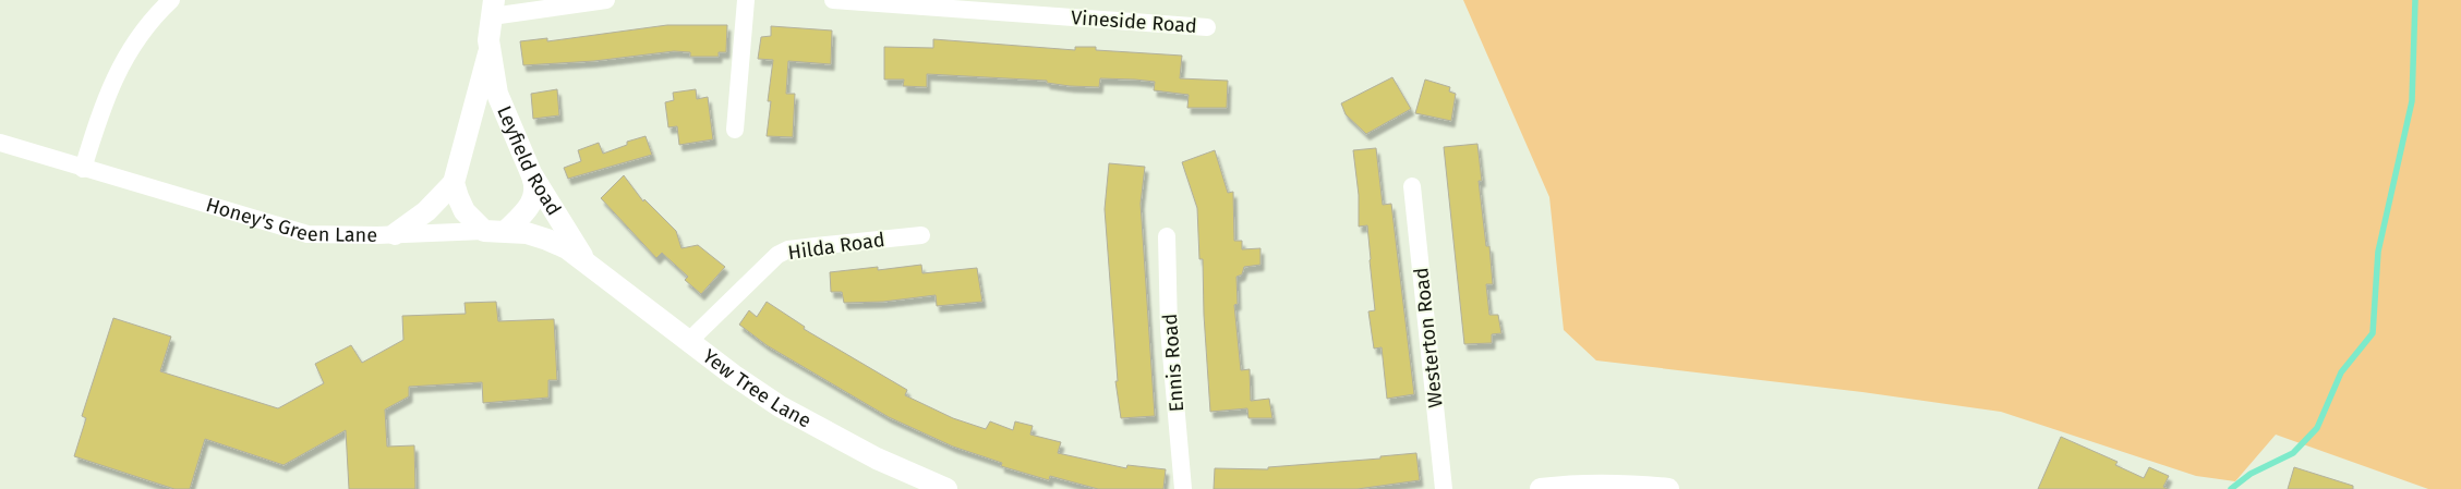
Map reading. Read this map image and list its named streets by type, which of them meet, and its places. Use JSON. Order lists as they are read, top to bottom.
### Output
{
  "streets": {
    "street": [
      "Vineside Road",
      "Leyfield Road",
      "Honey's Green Lane",
      "Hilda Road",
      "Westerton Road",
      "Ennis Road",
      "Yew Tree Lane"
    ]
  },
  "crossings": [
    ["Leyfield Road", "Honey's Green Lane"],
    ["Leyfield Road", "Yew Tree Lane"],
    ["Honey's Green Lane", "Yew Tree Lane"],
    ["Hilda Road", "Yew Tree Lane"]
  ]
}
